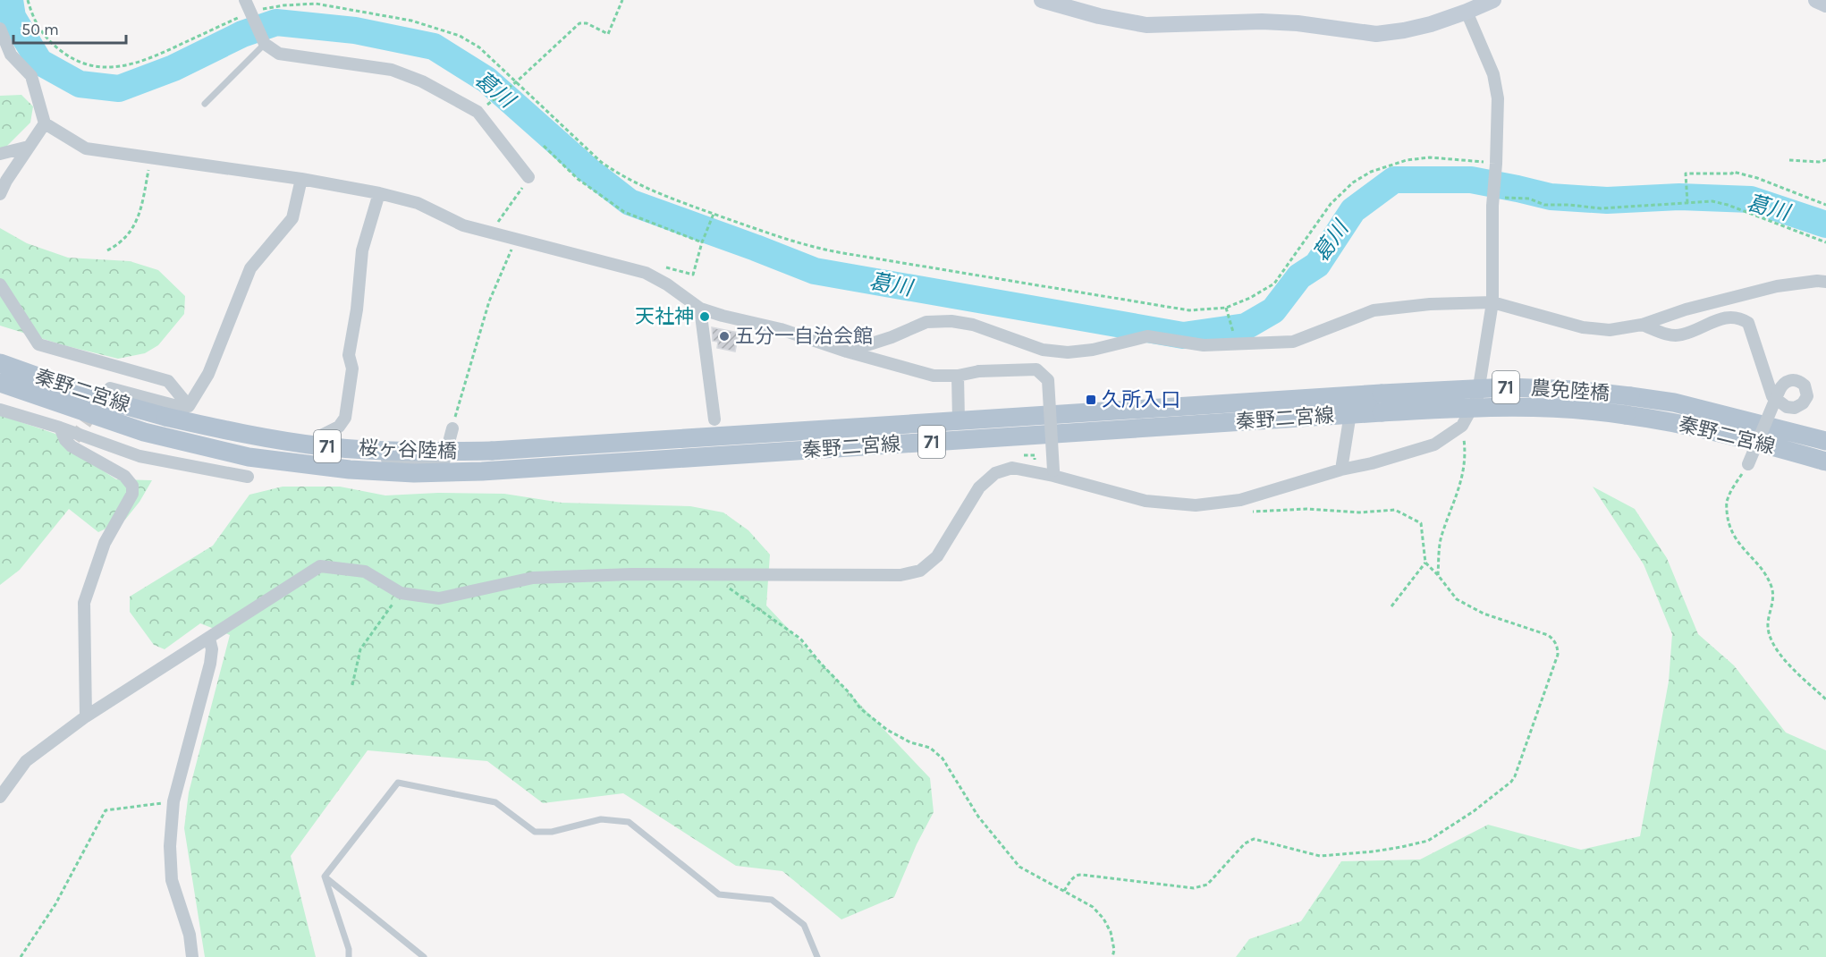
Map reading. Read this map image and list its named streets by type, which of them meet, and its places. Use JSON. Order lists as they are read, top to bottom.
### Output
{
  "streets": {
    "main road": [
      "71",
      "秦野二宮線",
      "農免陸橋",
      "桜ヶ谷陸橋"
    ]
  },
  "crossings": [
    ["秦野二宮線", "農免陸橋"],
    ["秦野二宮線", "桜ヶ谷陸橋"]
  ],
  "water": ["葛川"],
  "places": {
    "other": ["天社神", "五分一自治会館"],
    "transit": ["久所入口"]
  },
  "scale_bar": "50 m"
}
